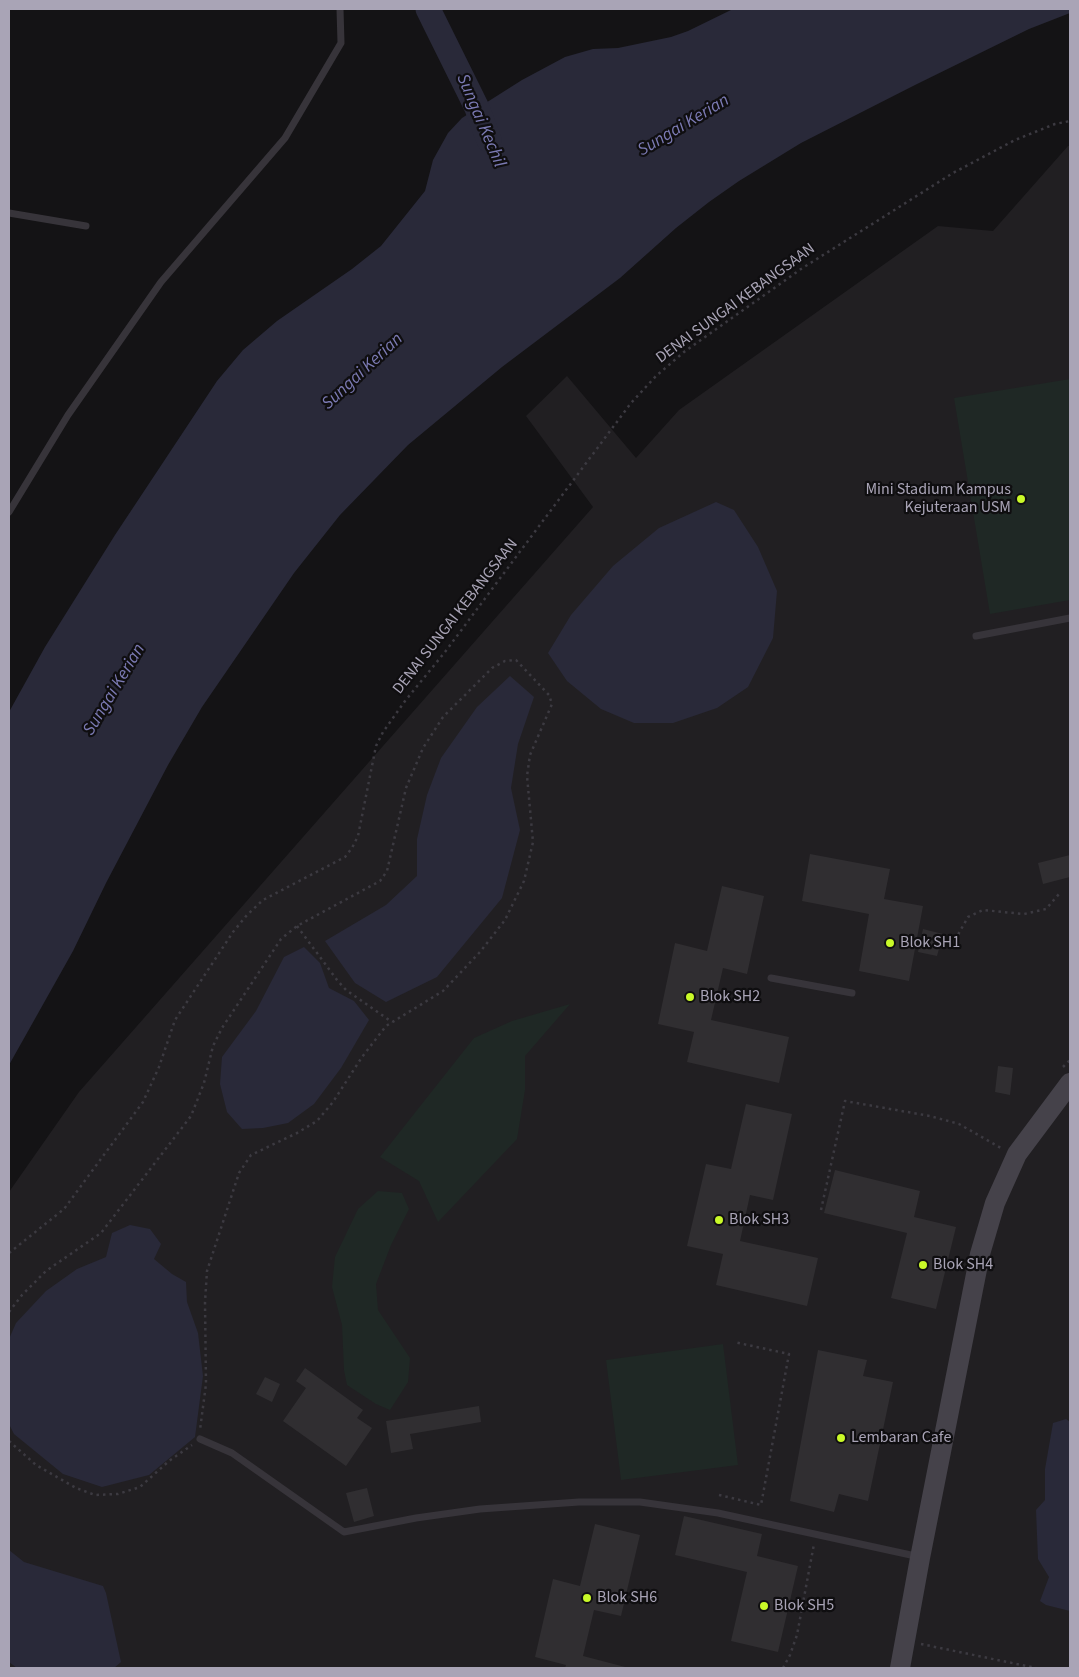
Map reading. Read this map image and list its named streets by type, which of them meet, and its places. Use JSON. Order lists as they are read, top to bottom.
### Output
{
  "streets": {
    "path": ["DENAI SUNGAI KEBANGSAAN"]
  },
  "water": ["Sungai Kechil", "Sungai Kerian"],
  "places": [
    "Mini Stadium Kampus Kejuteraan USM",
    "Blok SH1",
    "Blok SH2",
    "Blok SH3",
    "Blok SH4",
    "Lembaran Cafe",
    "Blok SH6",
    "Blok SH5"
  ]
}
